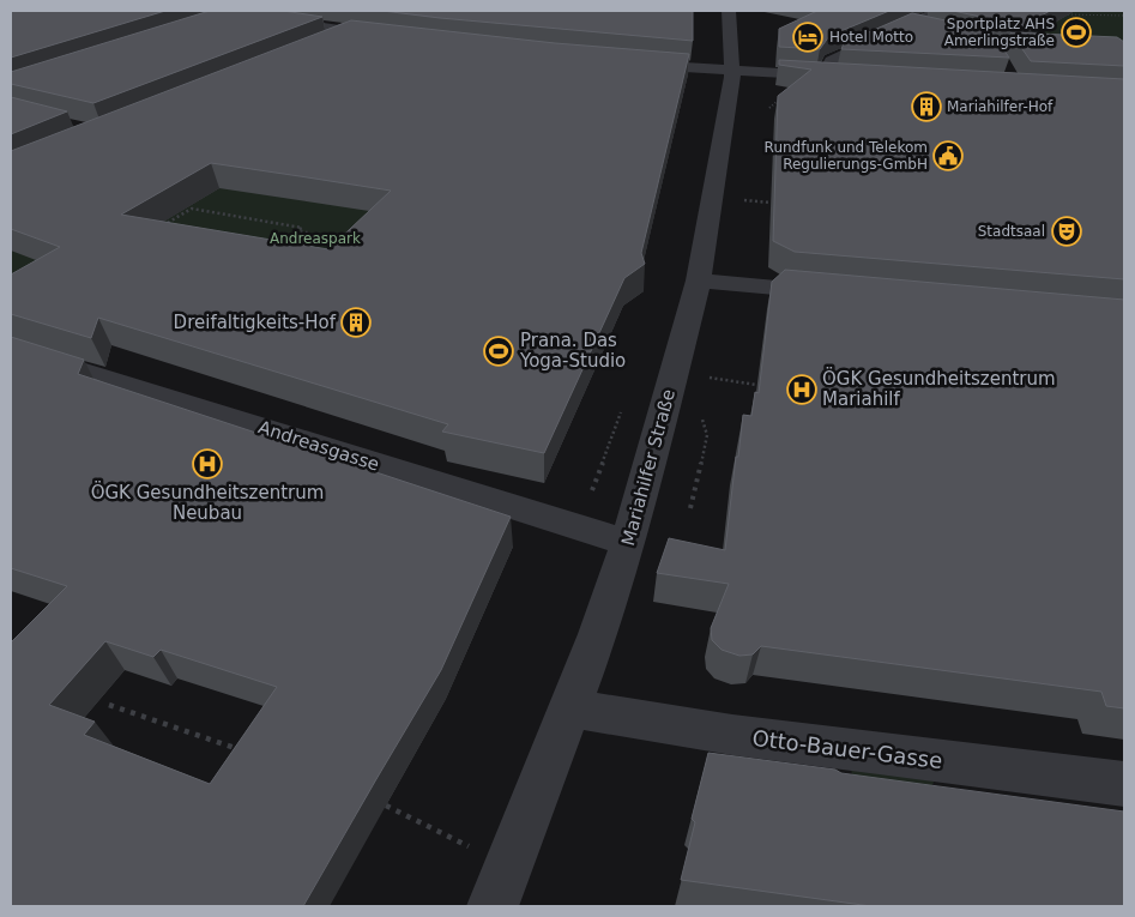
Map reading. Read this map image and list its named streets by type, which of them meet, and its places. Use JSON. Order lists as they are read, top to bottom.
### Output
{
  "streets": {
    "street": ["Andreasgasse", "Mariahilfer Straße", "Otto-Bauer-Gasse"]
  },
  "crossings": [
    ["Andreasgasse", "Mariahilfer Straße"],
    ["Mariahilfer Straße", "Otto-Bauer-Gasse"]
  ],
  "parks": ["Andreaspark"],
  "places": {
    "sports": ["Sportplatz AHS Amerlingstraße", "Prana. Das Yoga-Studio"],
    "hotel": ["Hotel Motto"],
    "building": ["Mariahilfer-Hof", "Dreifaltigkeits-Hof"],
    "public building": ["Rundfunk und Telekom Regulierungs-GmbH"],
    "theatre": ["Stadtsaal"],
    "hospital": ["ÖGK Gesundheitszentrum Mariahilf", "ÖGK Gesundheitszentrum Neubau"]
  }
}
